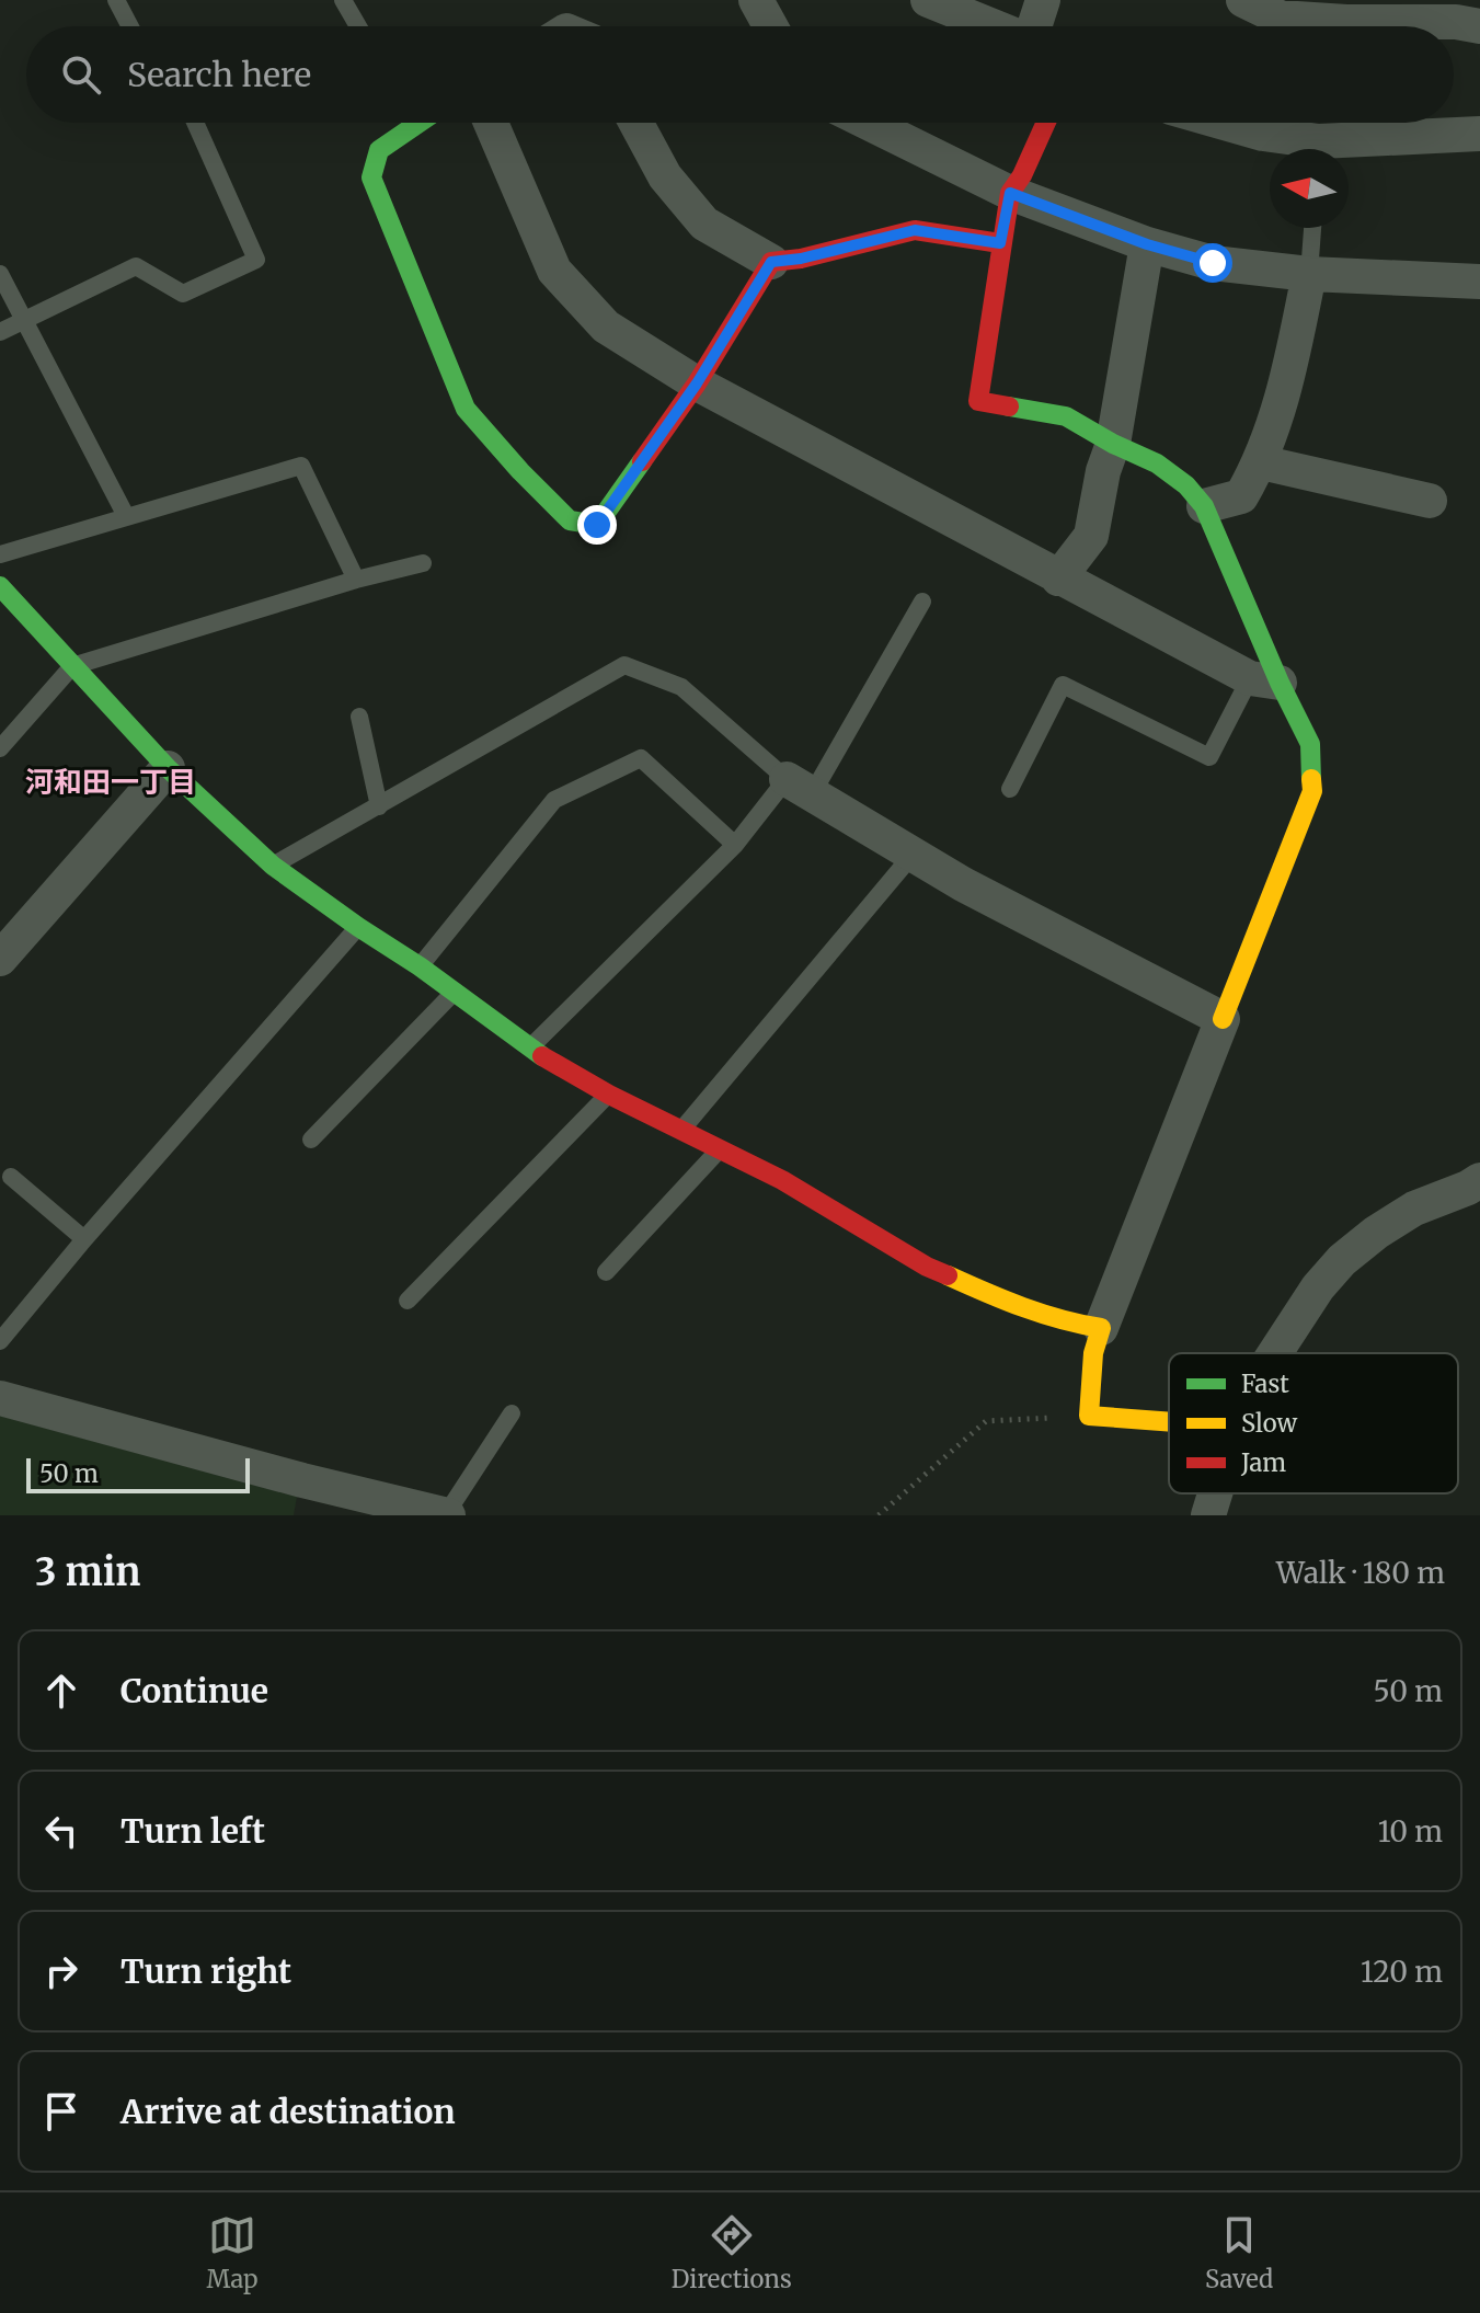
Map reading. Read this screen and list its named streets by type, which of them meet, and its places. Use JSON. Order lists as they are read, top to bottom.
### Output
{
  "districts": ["河和田一丁目"],
  "legend": ["Fast", "Slow", "Jam"],
  "scale_bar": "50 m",
  "north": "left",
  "page": {
    "search": "Search here",
    "scale": "50 m",
    "heading": ["3 min", "Walk · 180 m"],
    "list": [
      ["Continue", "50 m"],
      ["Turn left", "10 m"],
      ["Turn right", "120 m"],
      "Arrive at destination"
    ],
    "nav": ["Map", "Directions", "Saved"]
  }
}
